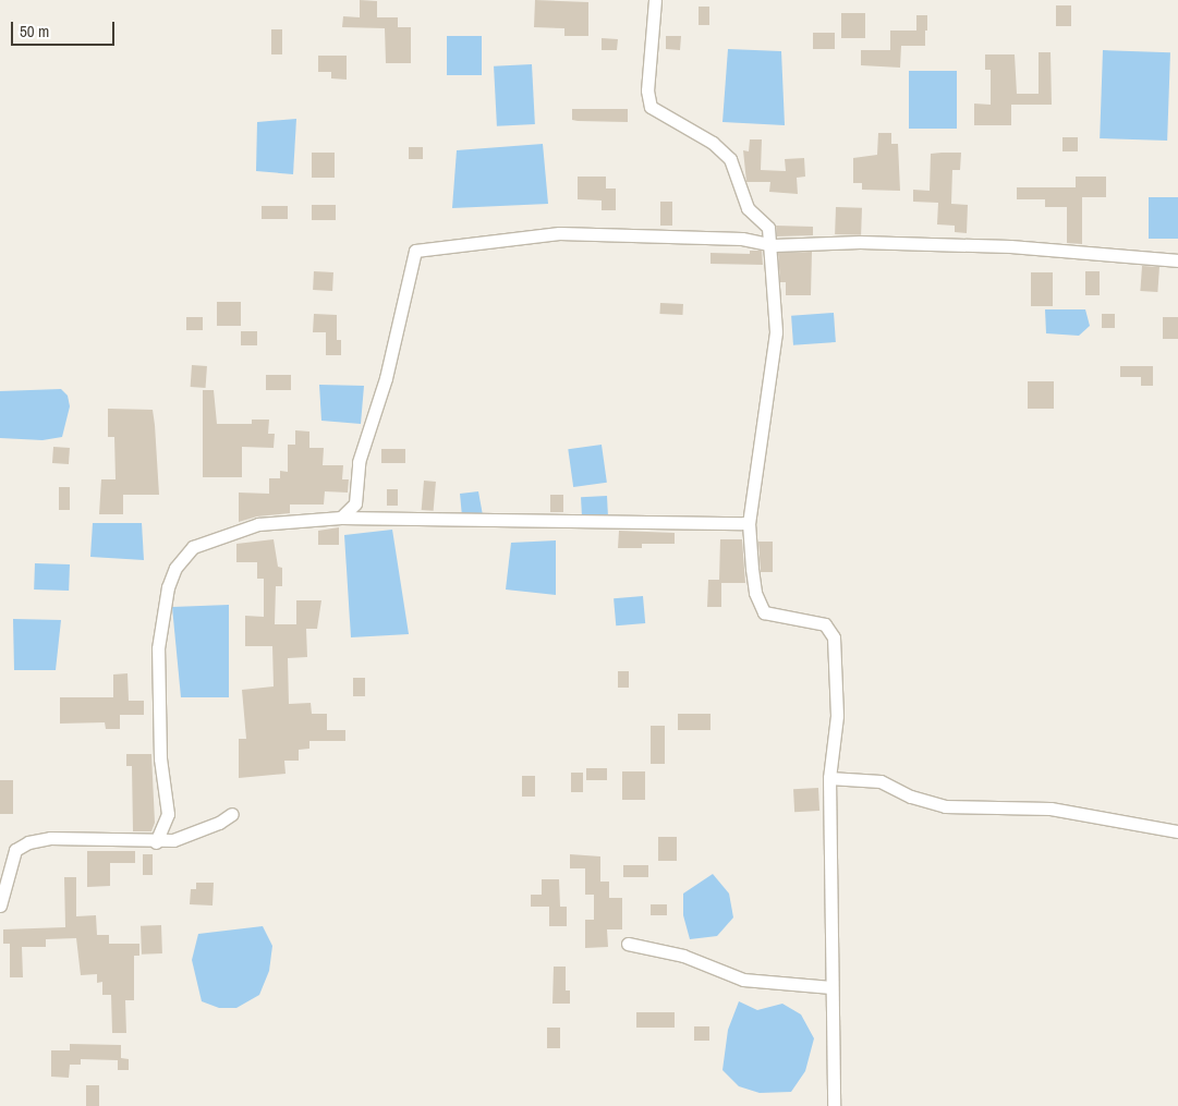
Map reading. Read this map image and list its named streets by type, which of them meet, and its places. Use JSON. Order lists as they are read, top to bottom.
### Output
{
  "scale_bar": "50 m"
}
